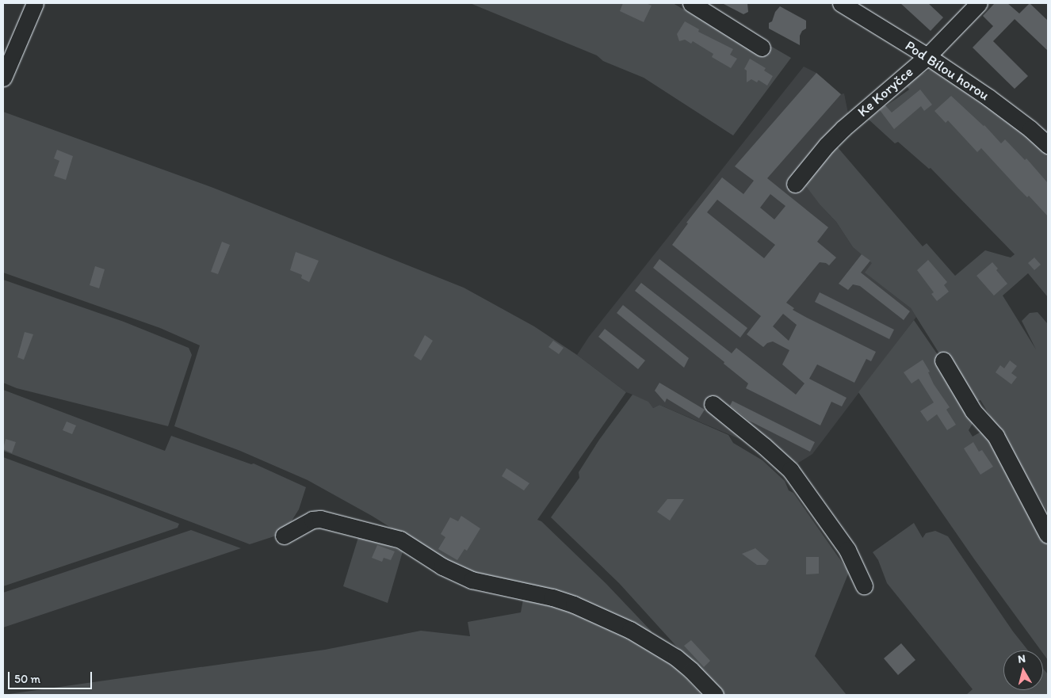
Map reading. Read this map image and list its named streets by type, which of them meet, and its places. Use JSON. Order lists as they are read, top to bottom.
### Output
{
  "streets": {
    "street": ["Pod Bílou horou", "Ke Koryčce"]
  },
  "crossings": [
    ["Pod Bílou horou", "Ke Koryčce"]
  ],
  "scale_bar": "50 m",
  "north": "top"
}
